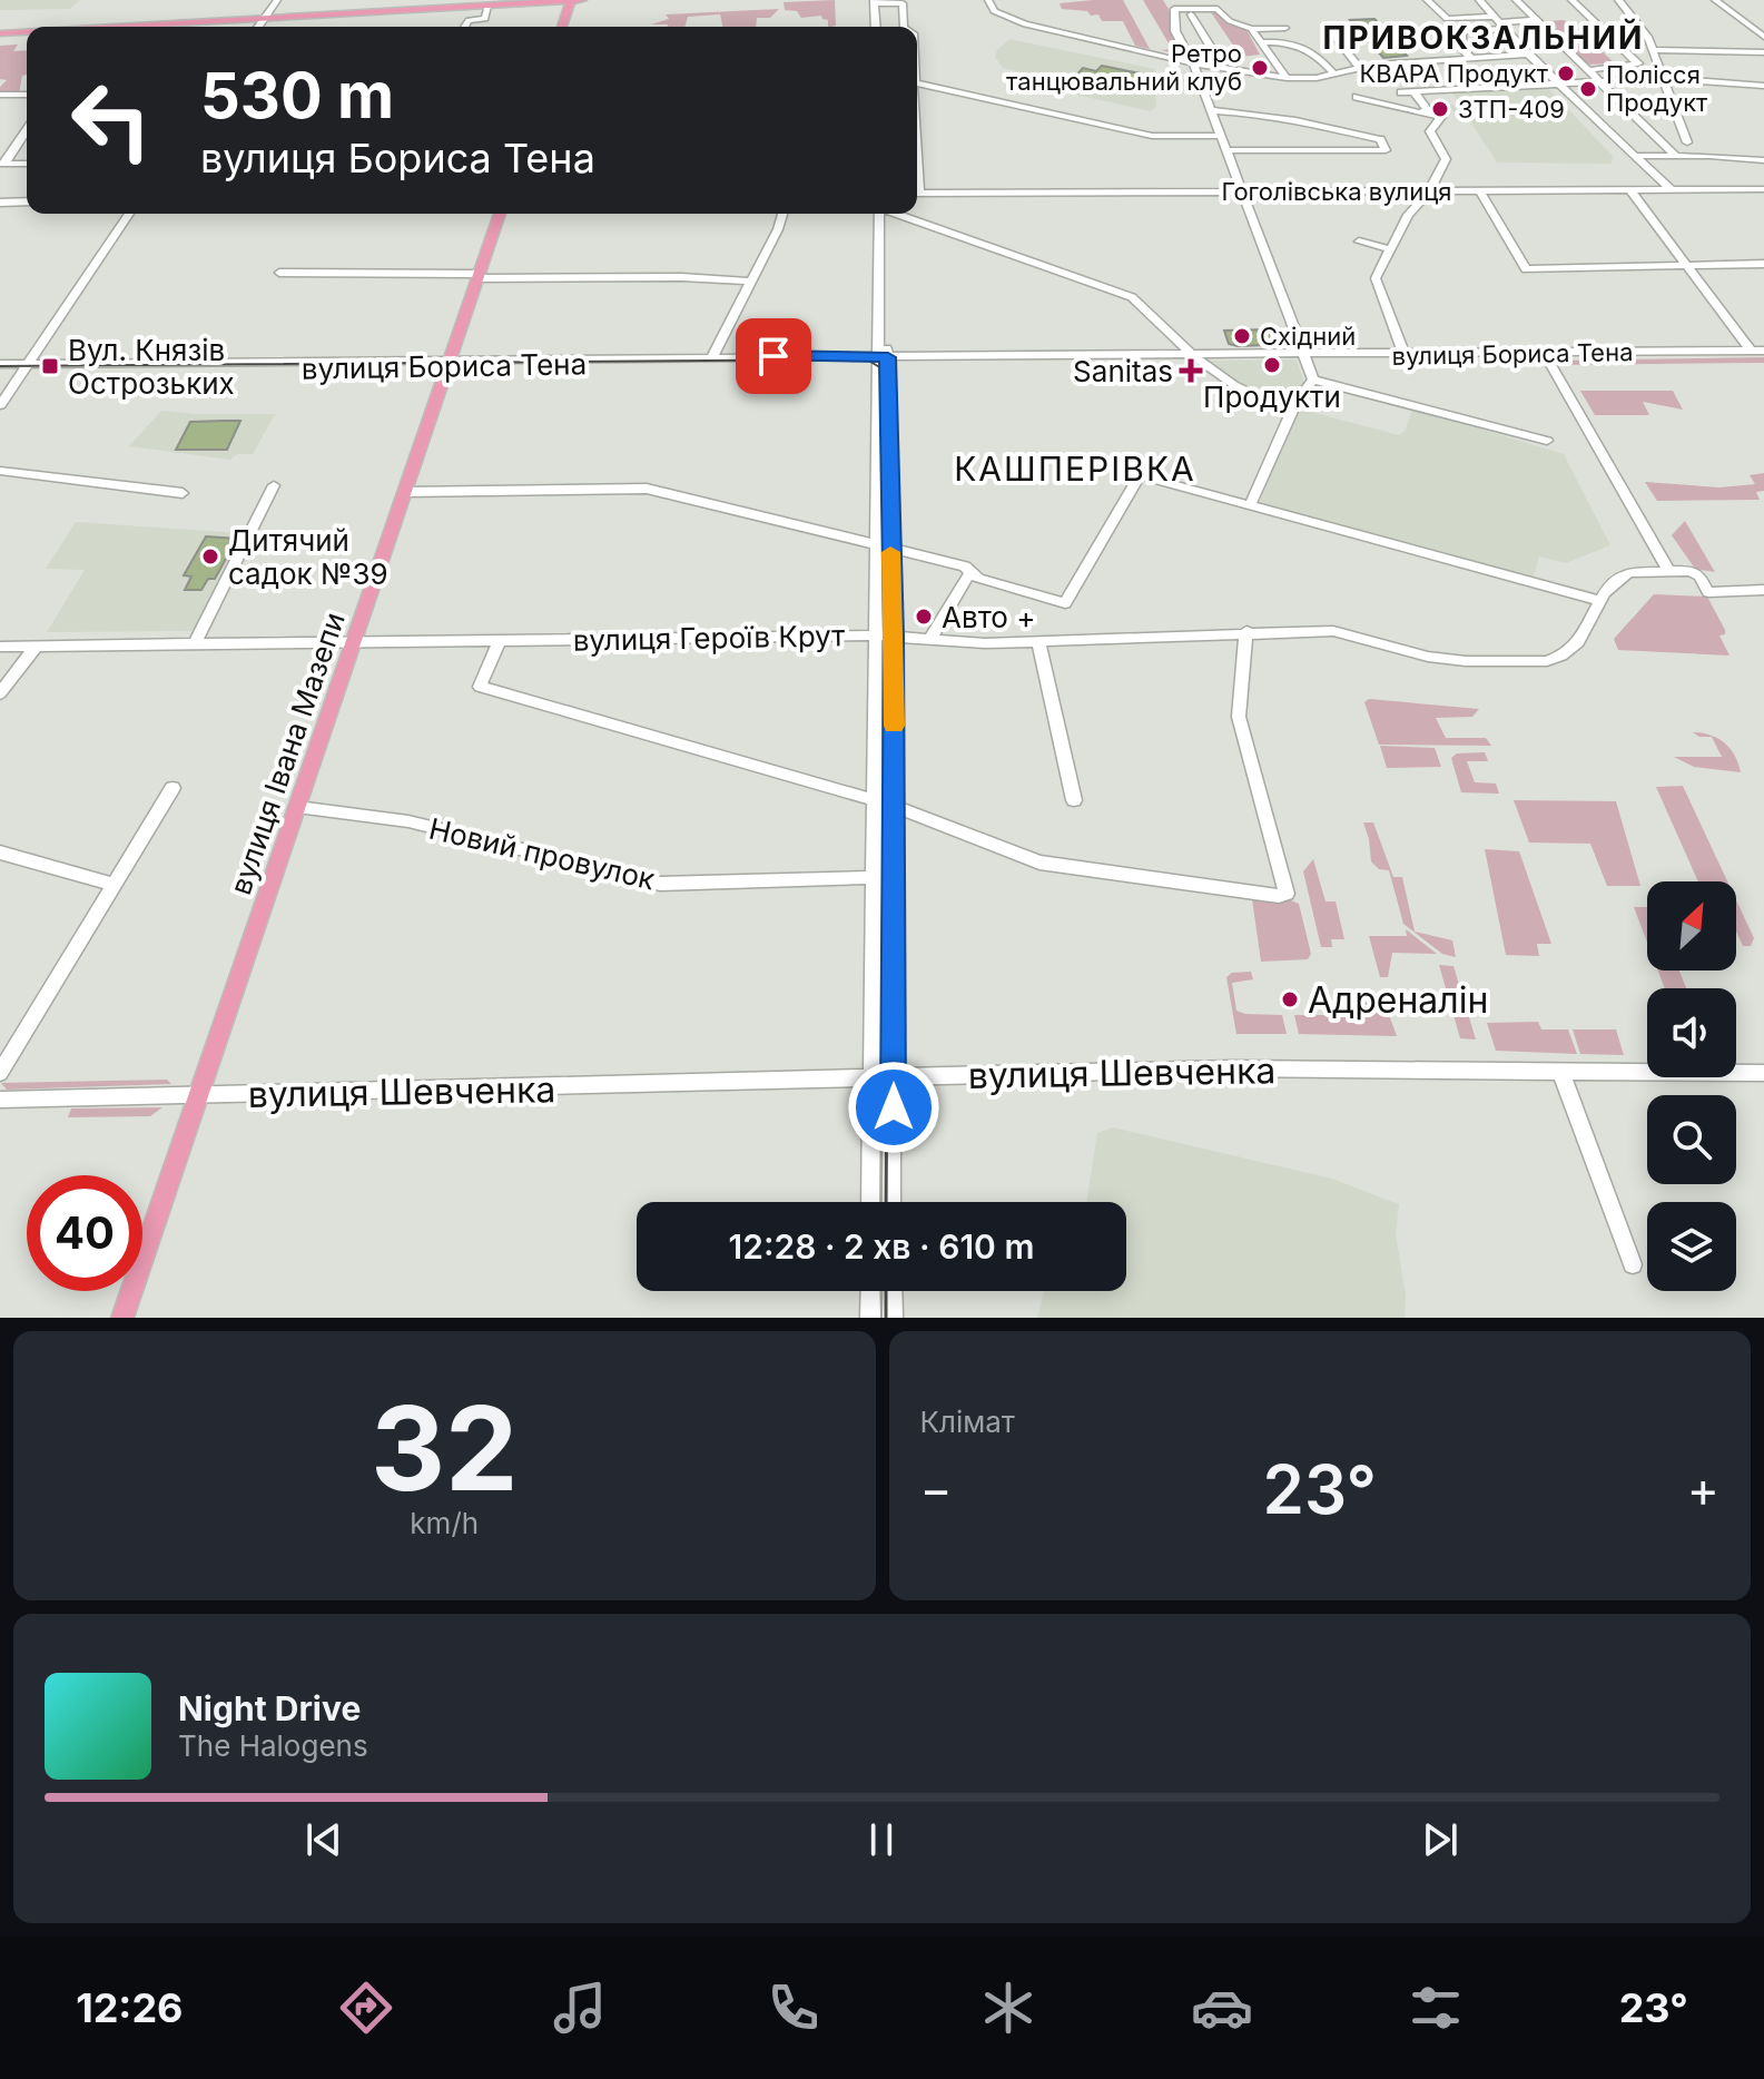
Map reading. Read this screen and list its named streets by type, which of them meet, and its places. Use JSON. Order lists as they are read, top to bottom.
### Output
{
  "streets": {
    "main road": ["вулиця Івана Мазепи"],
    "street": [
      "Гоголівська вулиця",
      "вулиця Бориса Тена",
      "вулиця Героїв Крут",
      "Новий провулок",
      "вулиця Шевченка"
    ]
  },
  "crossings": [
    ["вулиця Бориса Тена", "вулиця Івана Мазепи"],
    ["вулиця Героїв Крут", "вулиця Івана Мазепи"],
    ["вулиця Івана Мазепи", "Новий провулок"],
    ["вулиця Івана Мазепи", "вулиця Шевченка"]
  ],
  "districts": ["ПРИВОКЗАЛЬНИЙ", "КАШПЕРІВКА"],
  "places": {
    "other": [
      "Ретро танцювальний клуб",
      "КВАРА Продукт",
      "Полісся Продукт",
      "ЗТП-409",
      "Східний",
      "Продукти",
      "Дитячий садок №39",
      "Авто +",
      "Адреналін"
    ],
    "transit": ["Вул. Князів Острозьких"],
    "health": ["Sanitas"]
  },
  "north": "top right",
  "page": {
    "turn": ["530 m", "вулиця Бориса Тена"],
    "limit": "40",
    "trip": "12:28 · 2 хв · 610 m",
    "tile": [
      ["32", "km/h"],
      "Клімат"
    ],
    "heat": ["−", "23°", "+"],
    "song": ["Night Drive", "The Halogens"],
    "tabs": ["12:26", "23°"]
  }
}
